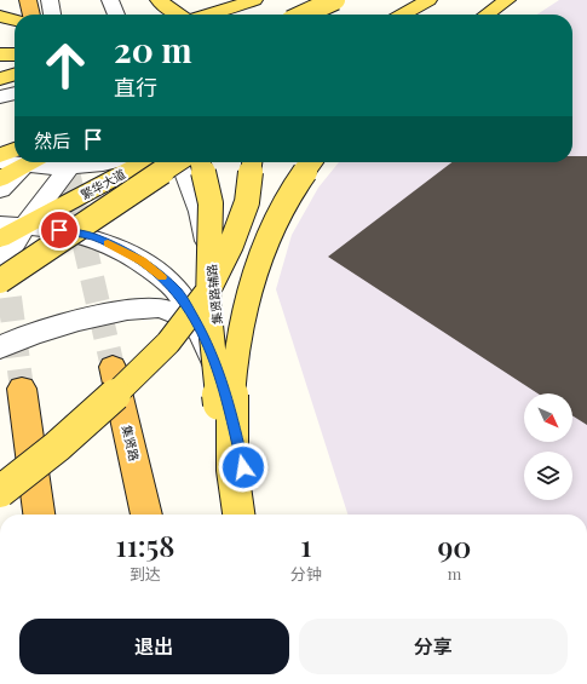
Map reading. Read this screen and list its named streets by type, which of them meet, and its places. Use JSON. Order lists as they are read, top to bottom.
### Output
{
  "streets": {
    "highway": ["集贤路"],
    "main road": ["繁华大道"],
    "street": ["集贤路辅路"]
  },
  "north": "bottom right",
  "page": {
    "turn": ["20 m", "直行"],
    "then": "然后",
    "eta": [
      "11:58",
      "到达",
      "1",
      "分钟",
      "90",
      "m"
    ],
    "buttons": ["退出", "分享"]
  }
}
